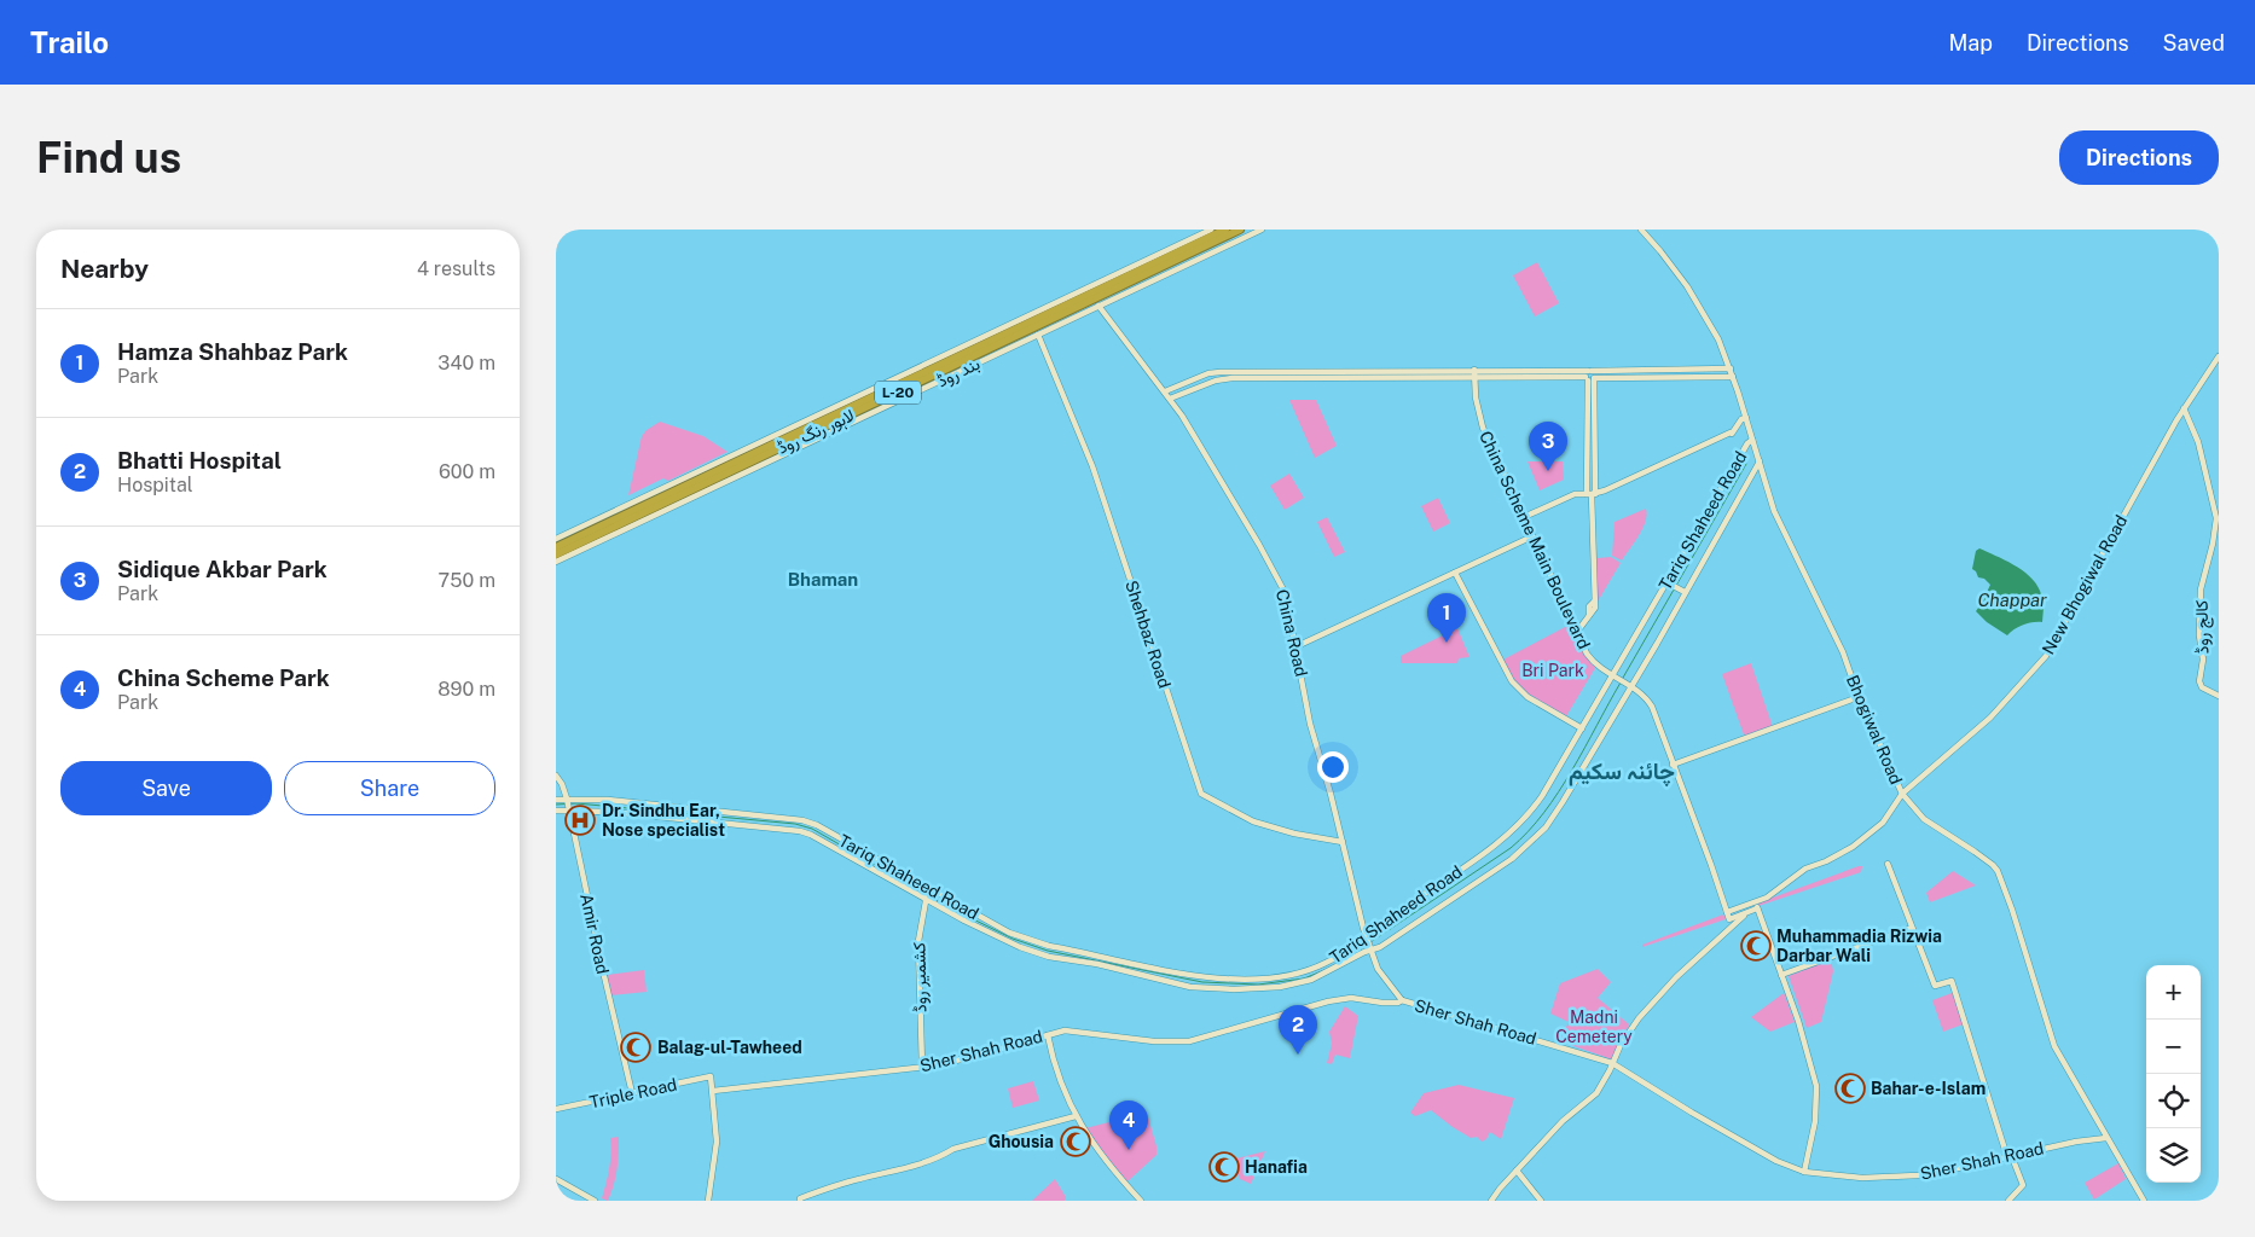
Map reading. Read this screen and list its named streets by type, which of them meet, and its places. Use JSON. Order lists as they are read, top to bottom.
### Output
{
  "streets": {
    "highway": ["L-20", "لاہور رنگ روڈ"],
    "main road": [
      "بند روڈ",
      "Tariq Shaheed Road",
      "China Scheme Main Boulevard",
      "New Bhogiwal Road",
      "کالج روڈ",
      "China Road",
      "Shehbaz Road",
      "Bhogiwal Road",
      "Amir Road",
      "کشمیر روڈ",
      "Sher Shah Road",
      "Triple Road"
    ]
  },
  "crossings": [
    ["بند روڈ", "China Road"],
    ["بند روڈ", "Shehbaz Road"],
    ["Tariq Shaheed Road", "China Scheme Main Boulevard"],
    ["Tariq Shaheed Road", "China Road"],
    ["Tariq Shaheed Road", "Bhogiwal Road"],
    ["Tariq Shaheed Road", "Amir Road"],
    ["Tariq Shaheed Road", "کشمیر روڈ"],
    ["New Bhogiwal Road", "کالج روڈ"],
    ["New Bhogiwal Road", "Bhogiwal Road"],
    ["China Road", "Shehbaz Road"],
    ["Bhogiwal Road", "Sher Shah Road"],
    ["Amir Road", "Triple Road"],
    ["کشمیر روڈ", "Sher Shah Road"],
    ["Sher Shah Road", "Triple Road"]
  ],
  "districts": ["Bhaman", "چائنہ سکیم"],
  "water": ["Chappar"],
  "parks": ["Bri Park", "Madni Cemetery"],
  "places": {
    "hospital": ["Dr. Sindhu Ear, Nose specialist"],
    "mosque": [
      "Muhammadia Rizwia Darbar Wali",
      "Balag-ul-Tawheed",
      "Bahar-e-Islam",
      "Ghousia",
      "Hanafia"
    ]
  },
  "page": {
    "header": "Trailo",
    "nav": ["Map", "Directions", "Saved"],
    "buttons": [
      "Directions",
      ["Save", "Share"]
    ],
    "title": "Find us",
    "heading": ["Nearby", "4 results"],
    "list": [
      {
        "mark": "1",
        "name": "Hamza Shahbaz Park",
        "note": "Park",
        "value": "340 m"
      },
      {
        "mark": "2",
        "name": "Bhatti Hospital",
        "note": "Hospital",
        "value": "600 m"
      },
      {
        "mark": "3",
        "name": "Sidique Akbar Park",
        "note": "Park",
        "value": "750 m"
      },
      {
        "mark": "4",
        "name": "China Scheme Park",
        "note": "Park",
        "value": "890 m"
      }
    ],
    "pins": [
      "3",
      "1",
      "2",
      "4"
    ],
    "map_buttons": ["+", "−"]
  }
}
